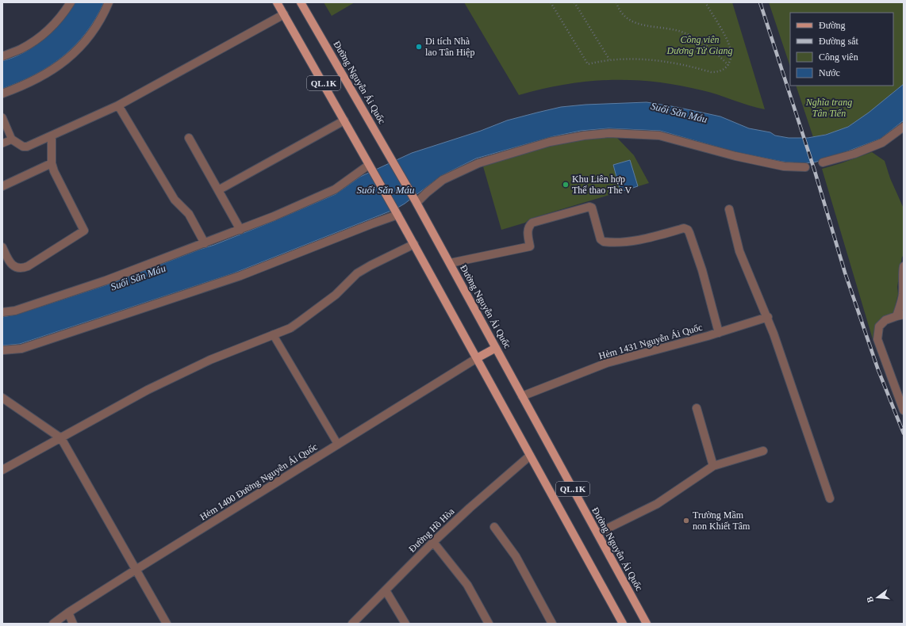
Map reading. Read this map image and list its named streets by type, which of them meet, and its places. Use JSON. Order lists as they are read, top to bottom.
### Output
{
  "streets": {
    "main road": ["Đường Nguyễn Ái Quốc", "QL.1K"],
    "street": ["Hẻm 1431 Nguyễn Ái Quốc", "Hẻm 1400 Đường Nguyễn Ái Quốc", "Đường Hồ Hòa"]
  },
  "crossings": [
    ["Đường Nguyễn Ái Quốc", "Hẻm 1431 Nguyễn Ái Quốc"],
    ["QL.1K", "Hẻm 1400 Đường Nguyễn Ái Quốc"],
    ["QL.1K", "Đường Hồ Hòa"]
  ],
  "water": ["Suối Săn Máu"],
  "parks": ["Công viên Dương Tử Giang", "Nghĩa trang Tân Tiến"],
  "places": ["Di tích Nhà lao Tân Hiệp", "Khu Liên hợp Thể thao The V", "Trường Mầm non Khiết Tâm"],
  "legend": [
    "Đường",
    "Đường sắt",
    "Công viên",
    "Nước"
  ],
  "north": "left"
}
